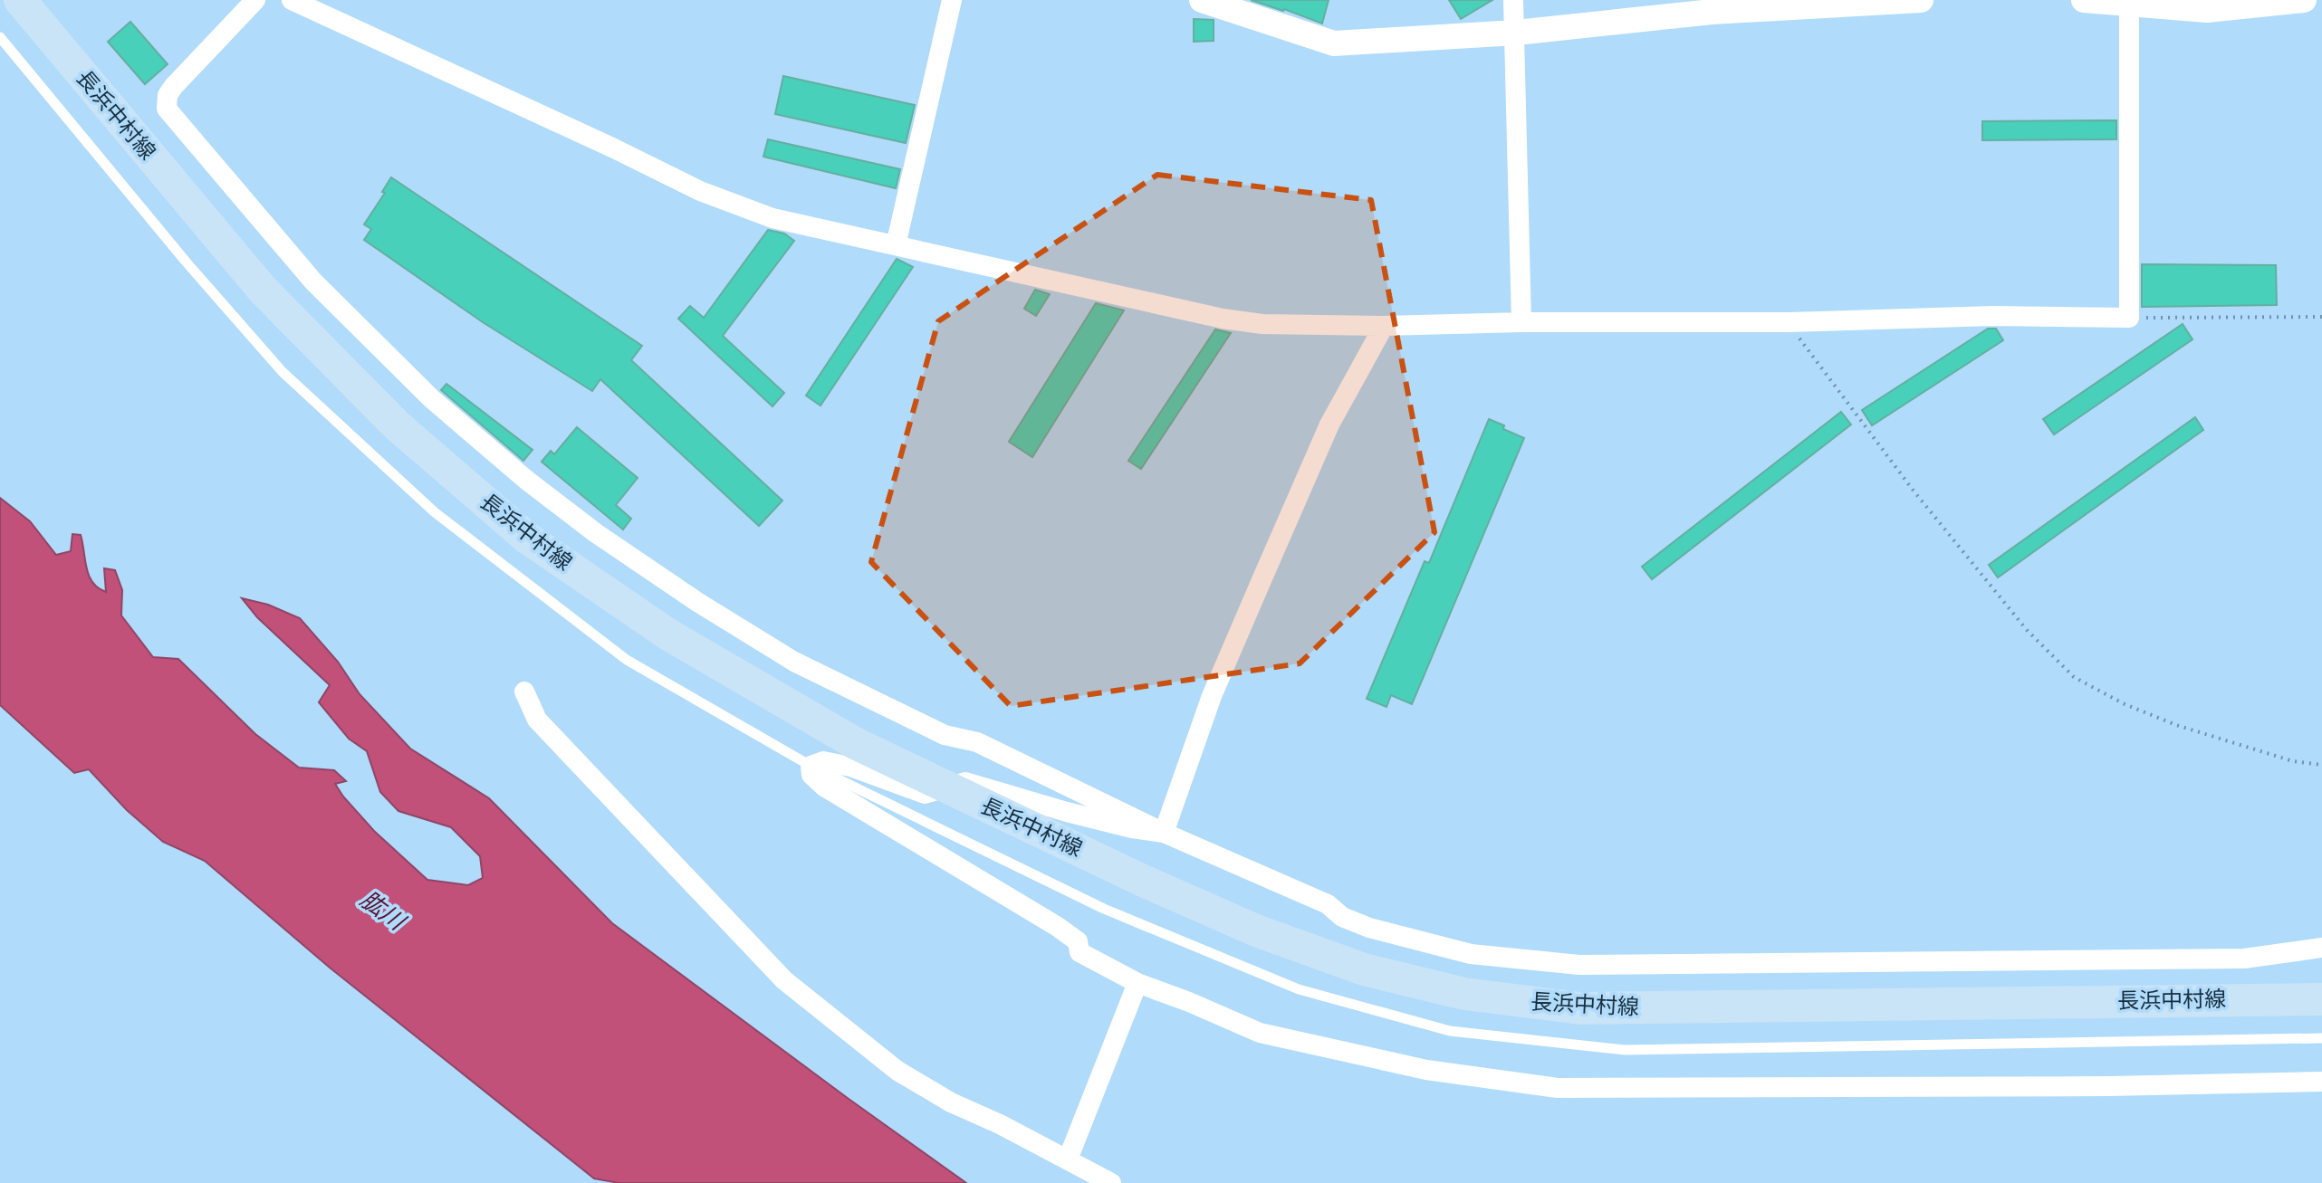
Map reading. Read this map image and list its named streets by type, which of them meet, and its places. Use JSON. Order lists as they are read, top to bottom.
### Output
{
  "streets": {
    "main road": ["長浜中村線"]
  },
  "water": ["肱川"]
}
